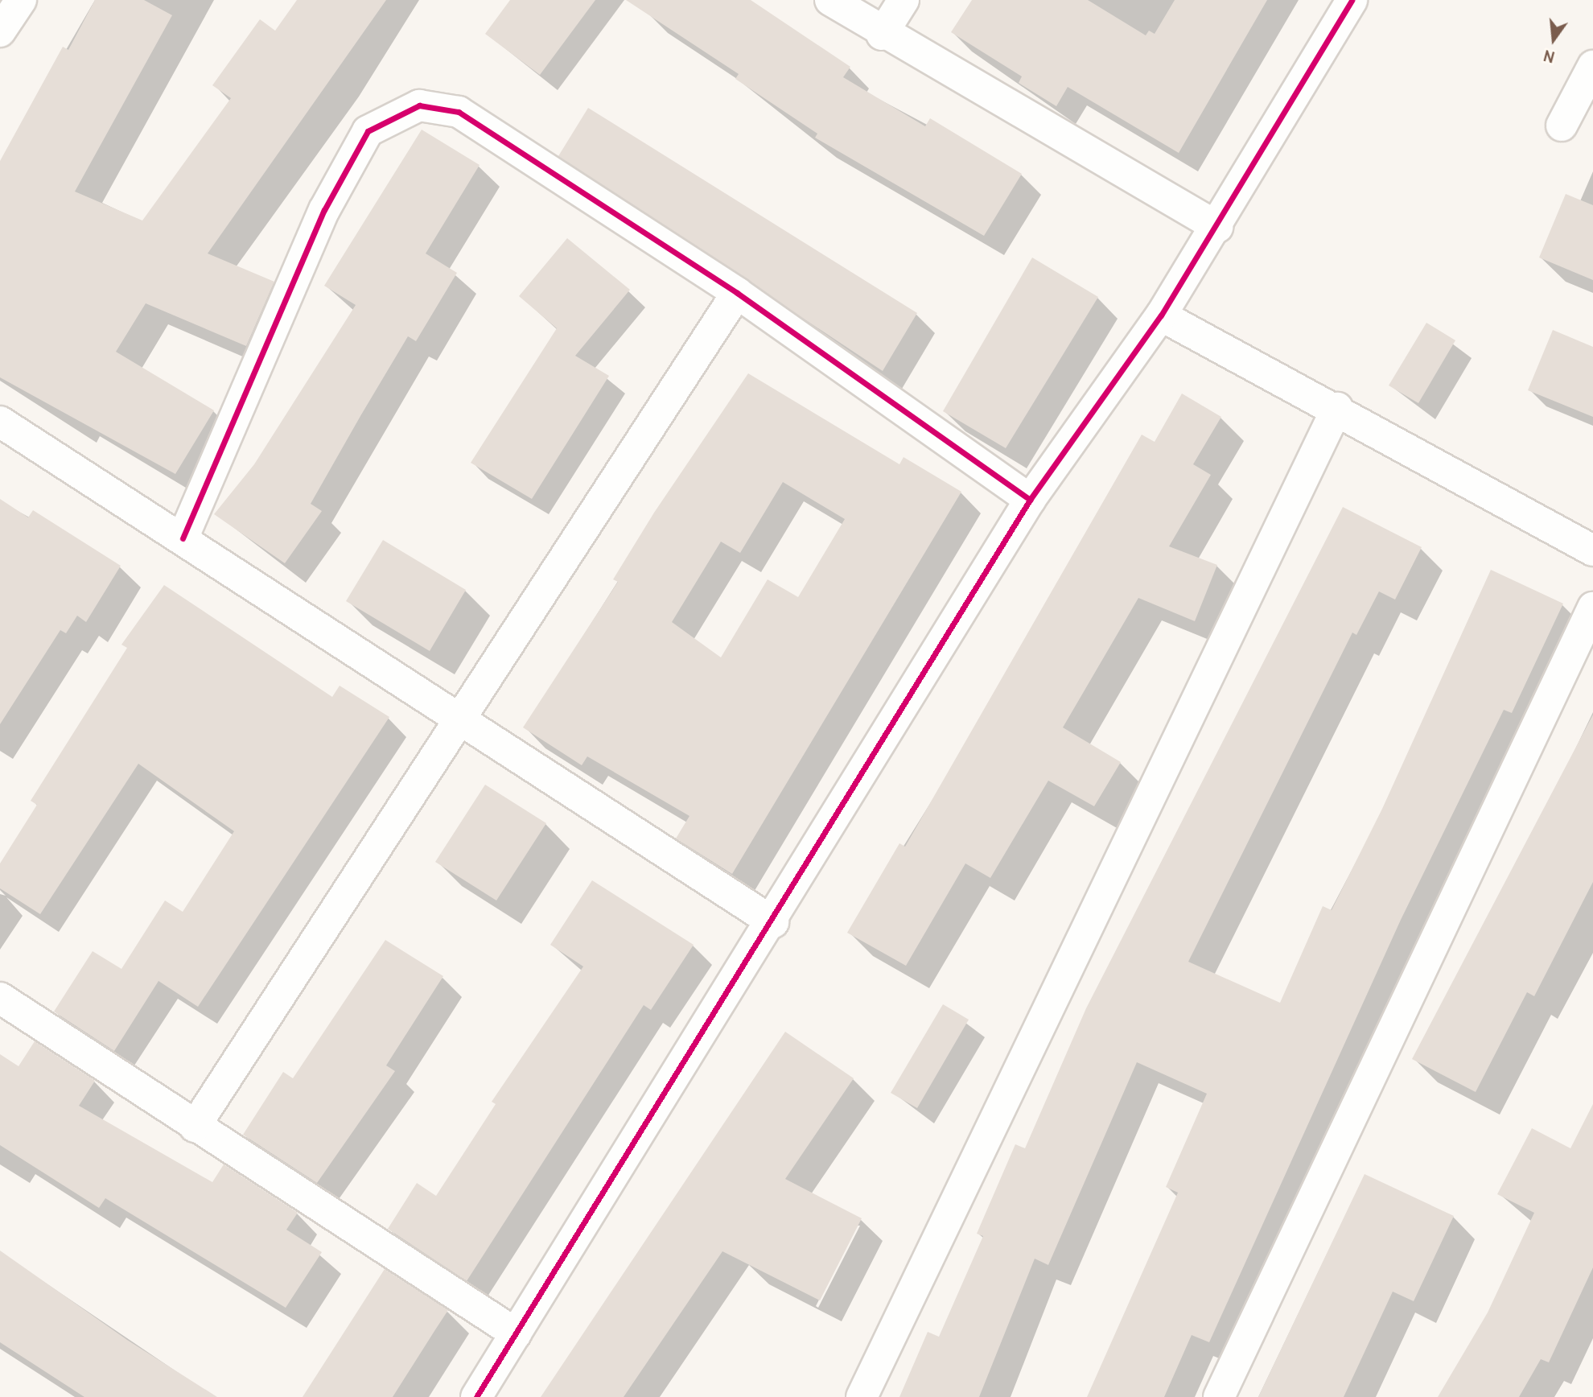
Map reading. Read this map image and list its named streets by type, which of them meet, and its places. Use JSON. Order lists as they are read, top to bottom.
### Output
{
  "north": "bottom"
}
